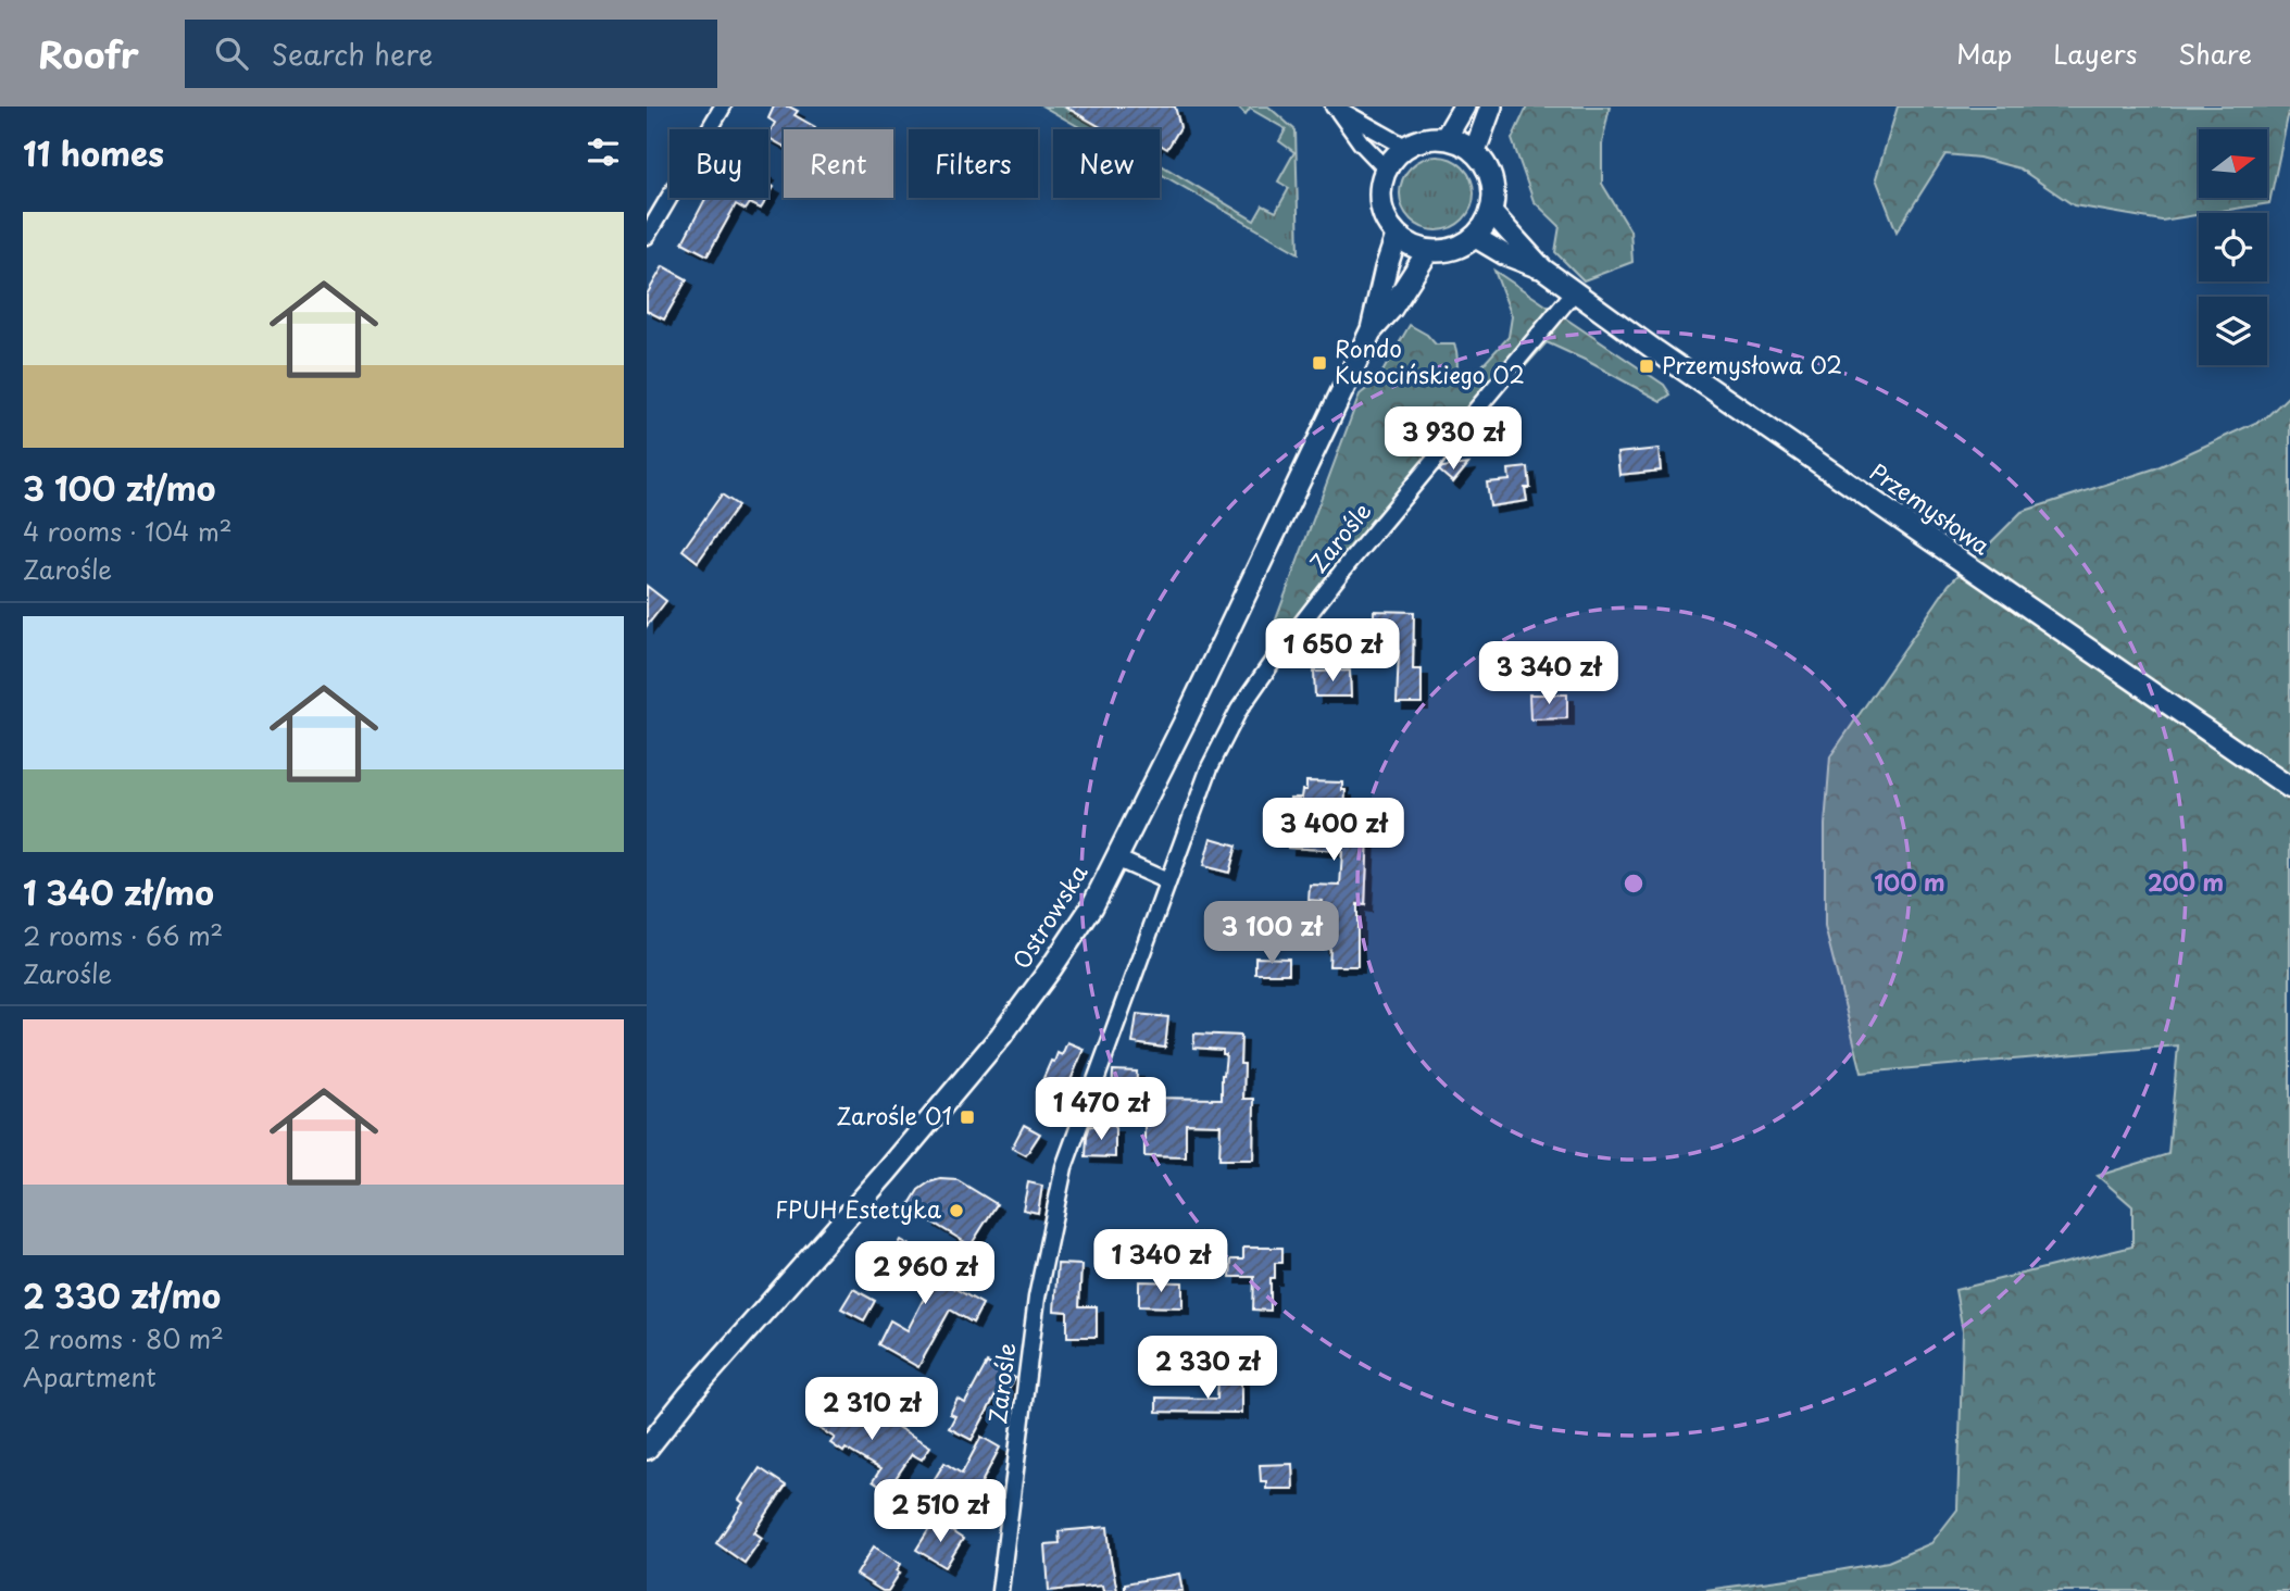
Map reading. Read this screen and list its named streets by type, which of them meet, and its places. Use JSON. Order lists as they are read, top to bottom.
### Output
{
  "streets": {
    "main road": ["Ostrowska"],
    "street": ["Przemysłowa", "Zarośle"]
  },
  "crossings": [
    ["Przemysłowa", "Zarośle"],
    ["Przemysłowa", "Ostrowska"]
  ],
  "places": {
    "transit": ["Rondo Kusocińskiego 02", "Przemysłowa 02", "Zarośle 01"],
    "other": ["FPUH Estetyka"]
  },
  "north": "right",
  "page": {
    "header": "Roofr",
    "search": "Search here",
    "nav": ["Map", "Layers", "Share"],
    "heading": "11 homes",
    "chip": [
      "Buy",
      "Rent",
      "Filters",
      "New"
    ],
    "list": [
      {
        "name": "3 100 zł/mo",
        "note": "4 rooms · 104 m² · Zarośle"
      },
      {
        "name": "1 340 zł/mo",
        "note": "2 rooms · 66 m² · Zarośle"
      },
      {
        "name": "2 330 zł/mo",
        "note": "2 rooms · 80 m² · Apartment"
      }
    ],
    "price": [
      "3 930 zł",
      "1 650 zł",
      "3 340 zł",
      "3 400 zł",
      "3 100 zł",
      "1 470 zł",
      "1 340 zł",
      "2 960 zł",
      "2 330 zł",
      "2 310 zł",
      "2 510 zł"
    ]
  },
  "rings": ["100 m", "200 m"]
}
